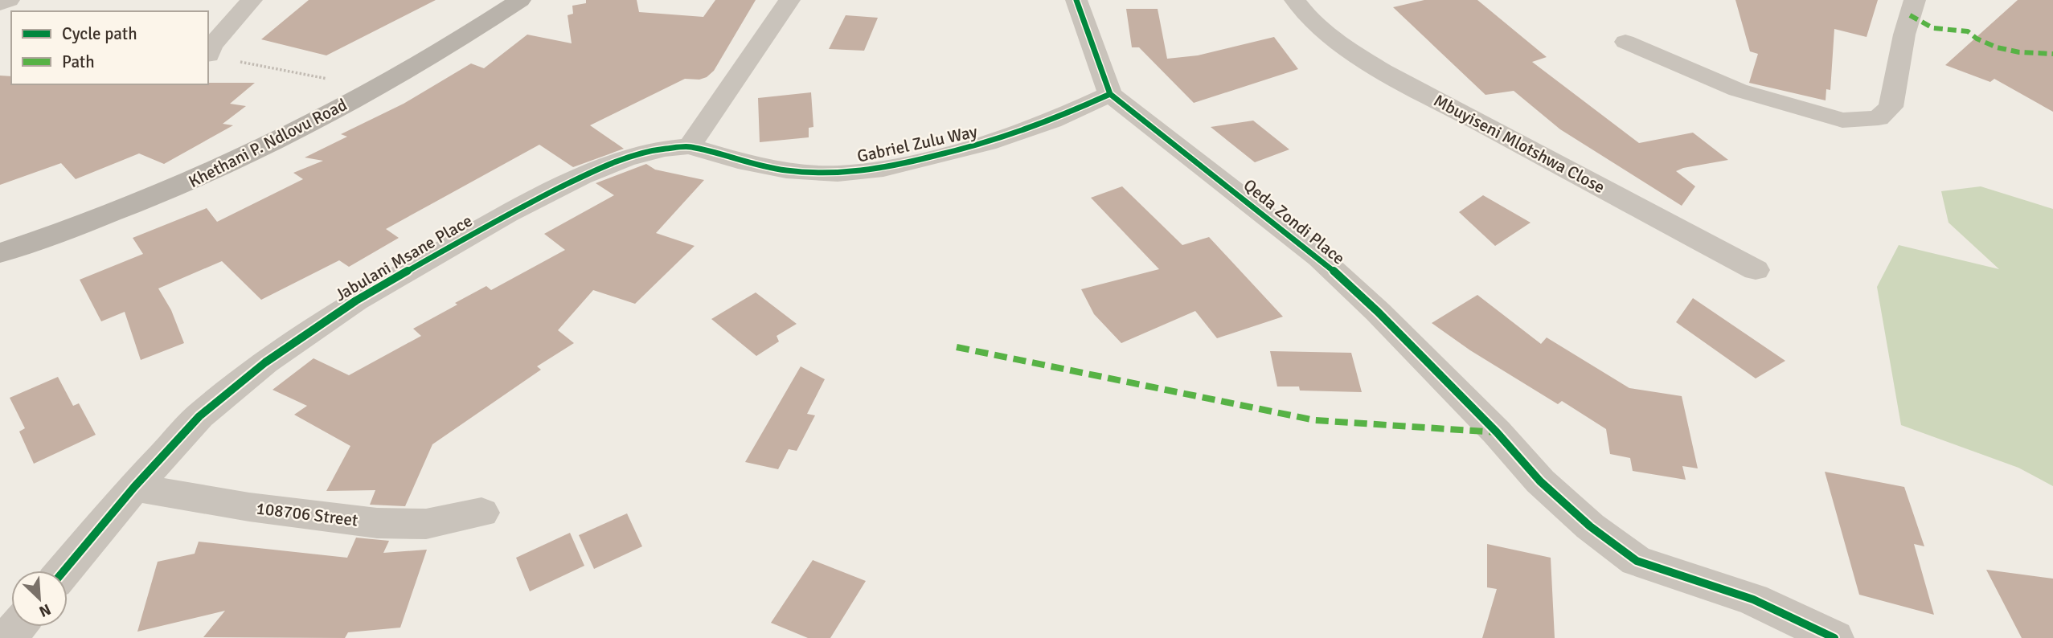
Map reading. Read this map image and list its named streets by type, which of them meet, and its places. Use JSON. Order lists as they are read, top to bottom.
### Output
{
  "streets": {
    "street": [
      "Khethani P. Ndlovu Road",
      "Gabriel Zulu Way",
      "Mbuyiseni Mlotshwa Close",
      "Qeda Zondi Place",
      "Jabulani Msane Place",
      "108706 Street"
    ]
  },
  "crossings": [
    ["Gabriel Zulu Way", "Qeda Zondi Place"],
    ["Gabriel Zulu Way", "Jabulani Msane Place"],
    ["Jabulani Msane Place", "108706 Street"]
  ],
  "legend": ["Cycle path", "Path"],
  "north": "bottom right"
}
